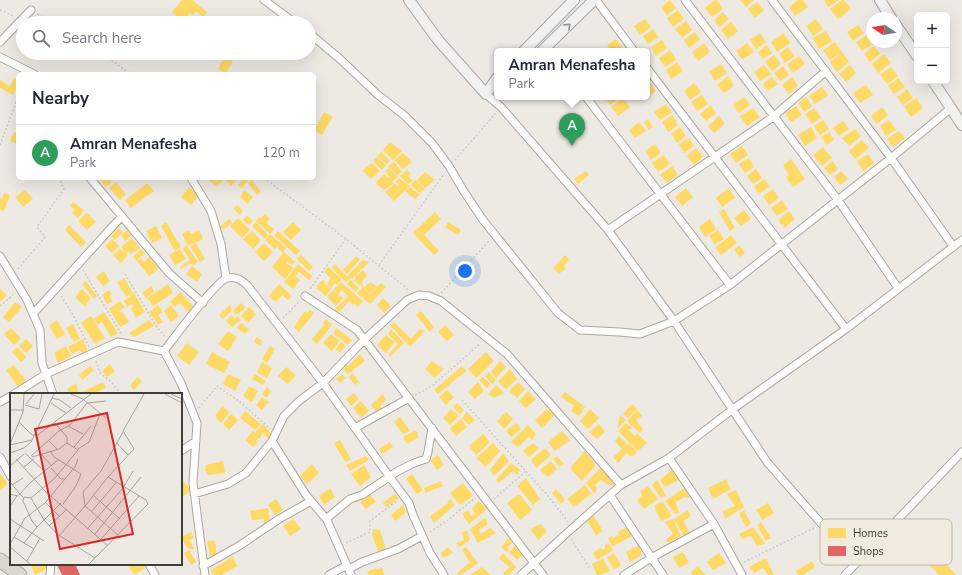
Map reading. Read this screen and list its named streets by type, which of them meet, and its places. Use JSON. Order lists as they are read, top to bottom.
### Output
{
  "legend": ["Homes", "Shops"],
  "north": "left",
  "page": {
    "map_buttons": ["+", "−"],
    "search": "Search here",
    "popup": ["Amran Menafesha", "Park"],
    "heading": "Nearby",
    "pins": "A",
    "list": [
      {
        "mark": "A",
        "name": "Amran Menafesha",
        "note": "Park",
        "value": "120 m"
      }
    ]
  }
}
